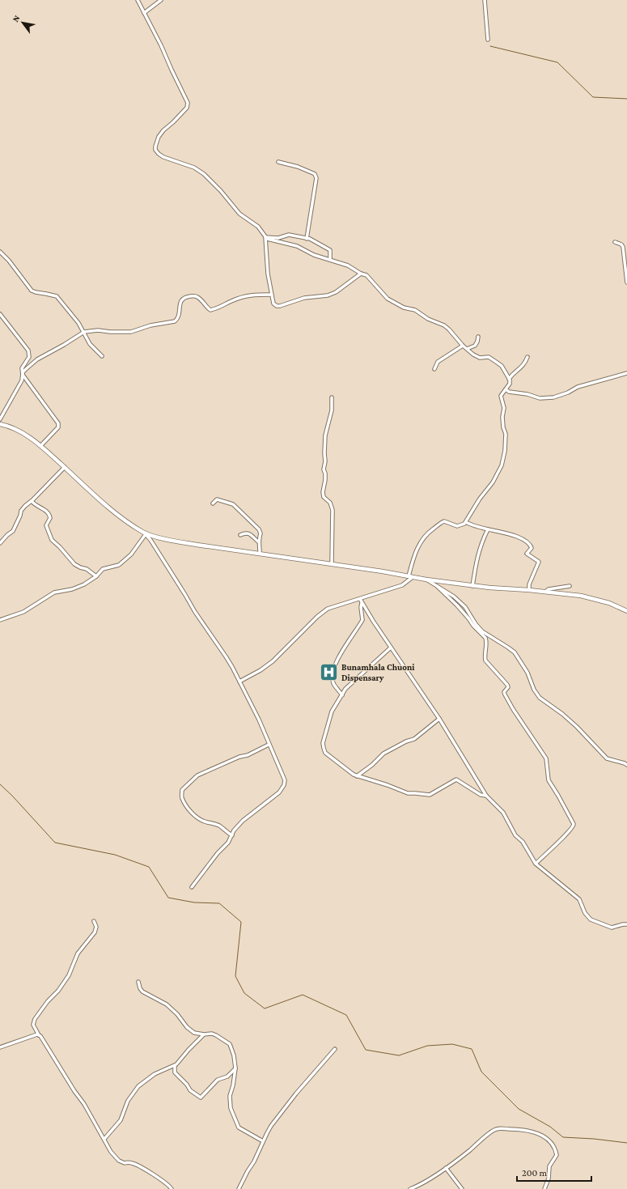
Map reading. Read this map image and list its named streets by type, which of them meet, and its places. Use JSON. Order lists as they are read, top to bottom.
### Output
{
  "places": {
    "hospital": ["Bunamhala Chuoni Dispensary"]
  },
  "scale_bar": "200 m",
  "north": "top left"
}
